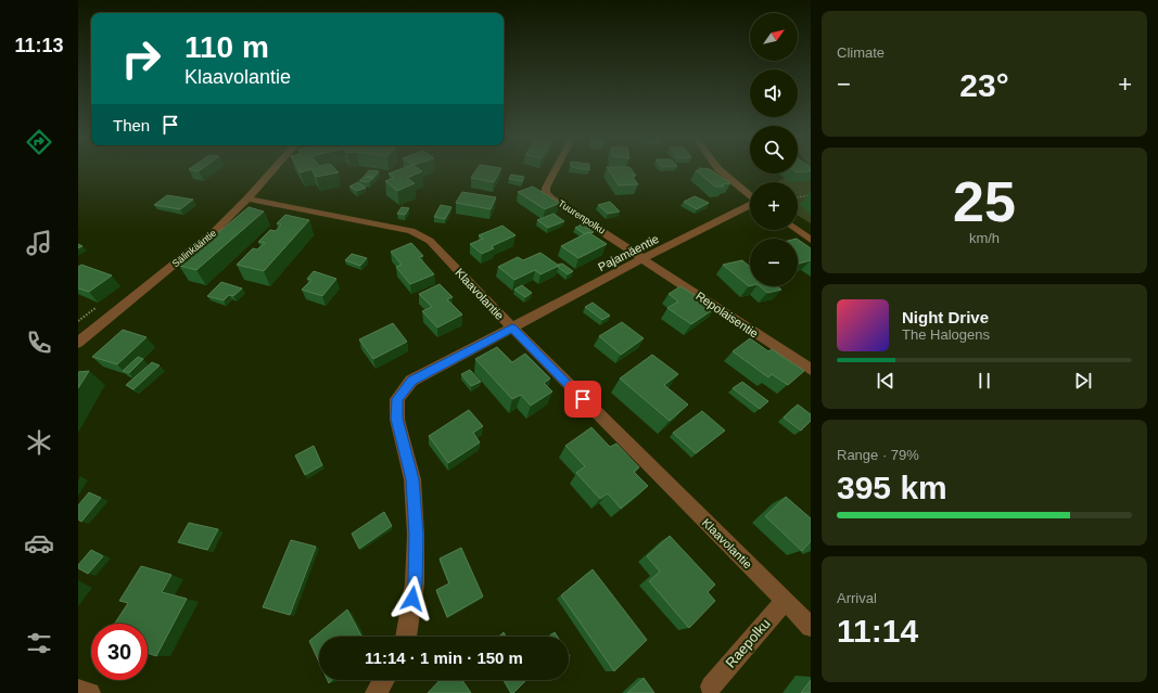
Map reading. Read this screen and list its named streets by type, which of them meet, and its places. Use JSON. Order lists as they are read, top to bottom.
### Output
{
  "streets": {
    "street": [
      "Tuurenpolku",
      "Sälinkääntie",
      "Pajamäentie",
      "Klaavolantie",
      "Repolaisentie",
      "Raepolku"
    ]
  },
  "crossings": [
    ["Tuurenpolku", "Pajamäentie"],
    ["Tuurenpolku", "Repolaisentie"],
    ["Sälinkääntie", "Klaavolantie"],
    ["Pajamäentie", "Klaavolantie"],
    ["Pajamäentie", "Repolaisentie"],
    ["Klaavolantie", "Raepolku"]
  ],
  "north": "top right",
  "page": {
    "tabs": "11:13",
    "tile": [
      "Climate",
      ["25", "km/h"],
      ["Range · 79%", "395 km"],
      ["Arrival", "11:14"]
    ],
    "map_buttons": ["+", "−"],
    "turn": ["110 m", "Klaavolantie"],
    "heat": ["−", "23°", "+"],
    "then": "Then",
    "song": ["Night Drive", "The Halogens"],
    "limit": "30",
    "trip": "11:14 · 1 min · 150 m"
  }
}
